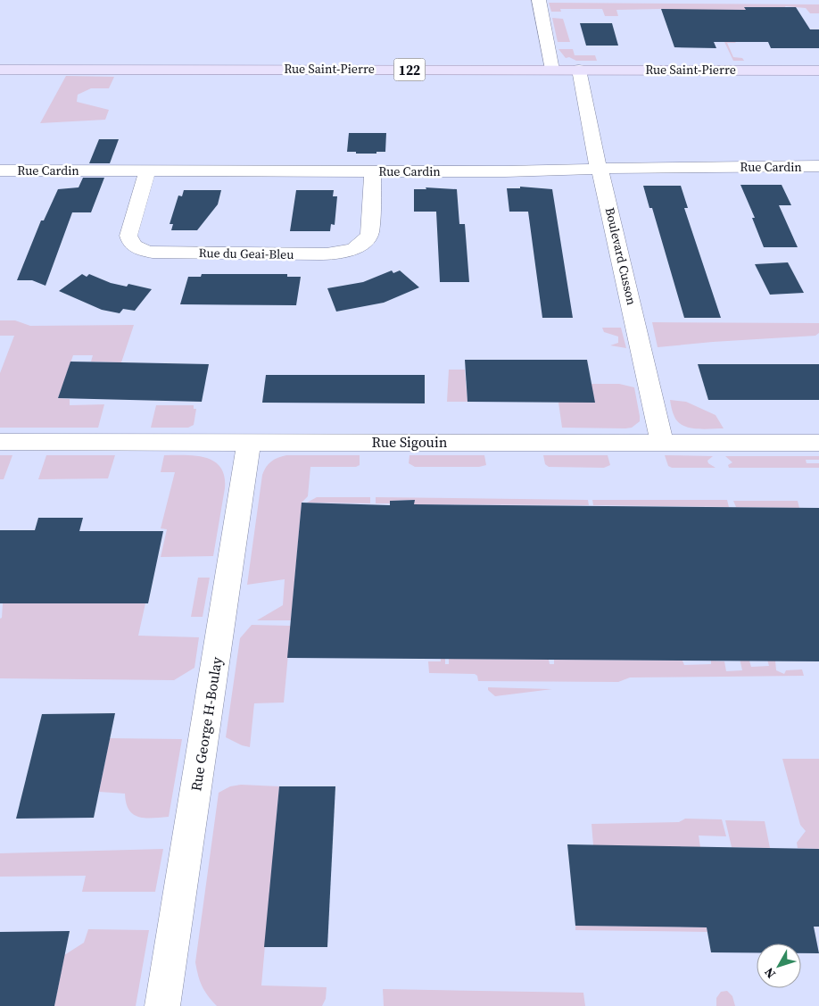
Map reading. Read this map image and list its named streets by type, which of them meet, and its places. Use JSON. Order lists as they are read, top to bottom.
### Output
{
  "streets": {
    "main road": ["Rue Saint-Pierre", "122"],
    "street": [
      "Rue Cardin",
      "Rue du Geai-Bleu",
      "Boulevard Cusson",
      "Rue Sigouin",
      "Rue George H-Boulay"
    ]
  },
  "crossings": [
    ["Rue Saint-Pierre", "Boulevard Cusson"],
    ["Rue Cardin", "Rue du Geai-Bleu"],
    ["Rue Cardin", "Boulevard Cusson"],
    ["Boulevard Cusson", "Rue Sigouin"],
    ["Rue Sigouin", "Rue George H-Boulay"]
  ],
  "north": "bottom left"
}
